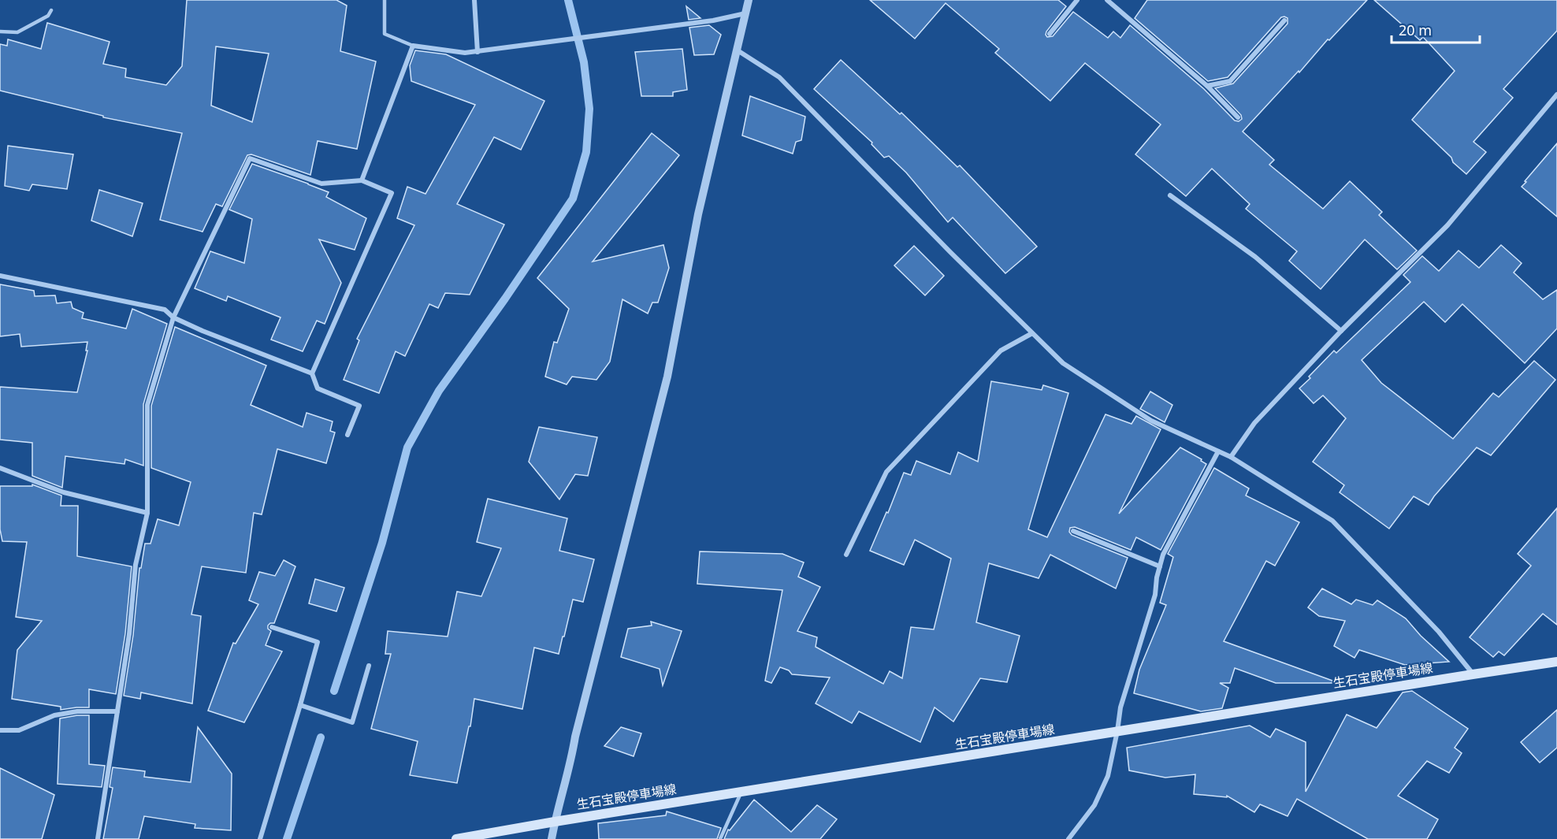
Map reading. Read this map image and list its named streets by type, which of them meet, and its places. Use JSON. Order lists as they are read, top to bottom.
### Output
{
  "streets": {
    "main road": ["生石宝殿停車場線"]
  },
  "scale_bar": "20 m"
}
